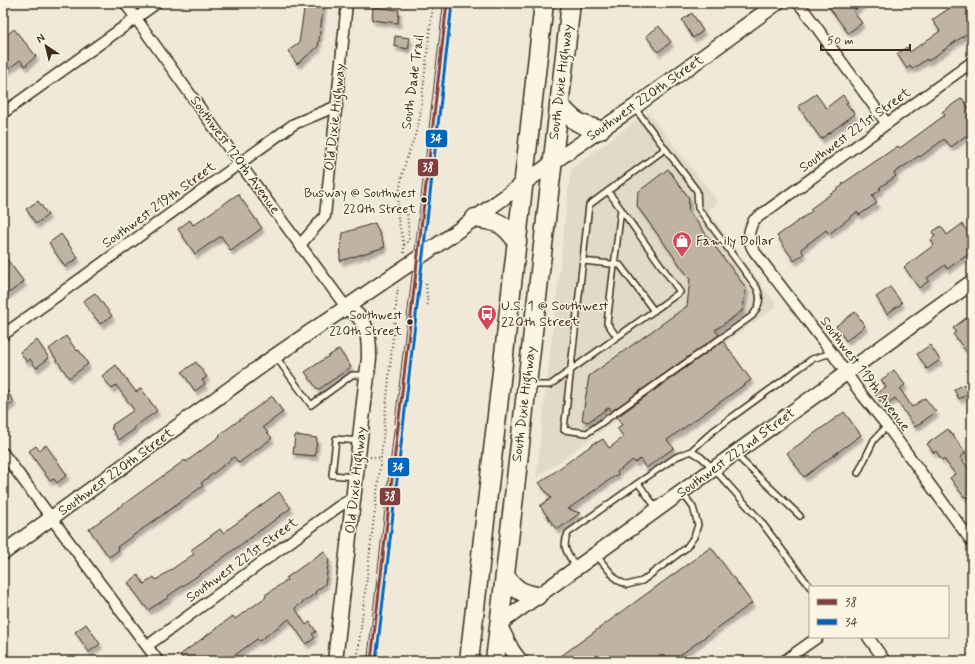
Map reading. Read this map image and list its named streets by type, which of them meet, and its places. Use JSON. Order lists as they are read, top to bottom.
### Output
{
  "streets": {
    "highway": ["South Dixie Highway"],
    "street": [
      "Southwest 220th Street",
      "Old Dixie Highway",
      "Southwest 221st Street",
      "Southwest 120th Avenue",
      "Southwest 219th Street",
      "Southwest 119th Avenue",
      "Southwest 222nd Street"
    ],
    "path": ["South Dade Trail"]
  },
  "crossings": [
    ["South Dade Trail", "Southwest 220th Street"],
    ["South Dixie Highway", "Southwest 220th Street"],
    ["South Dixie Highway", "Southwest 222nd Street"],
    ["Southwest 220th Street", "Old Dixie Highway"],
    ["Southwest 220th Street", "Southwest 120th Avenue"],
    ["Old Dixie Highway", "Southwest 221st Street"],
    ["Old Dixie Highway", "Southwest 120th Avenue"],
    ["Old Dixie Highway", "Southwest 219th Street"],
    ["Southwest 221st Street", "Southwest 119th Avenue"],
    ["Southwest 120th Avenue", "Southwest 219th Street"],
    ["Southwest 119th Avenue", "Southwest 222nd Street"]
  ],
  "places": {
    "other": ["Busway @ Southwest 220th Street", "Southwest 220th Street"],
    "shop": ["Family Dollar"],
    "bus stop": ["U.S. 1 @ Southwest 220th Street"]
  },
  "lines": ["transit line 38", "transit line 34"],
  "legend": ["38", "34"],
  "scale_bar": "50 m",
  "north": "top left"
}
